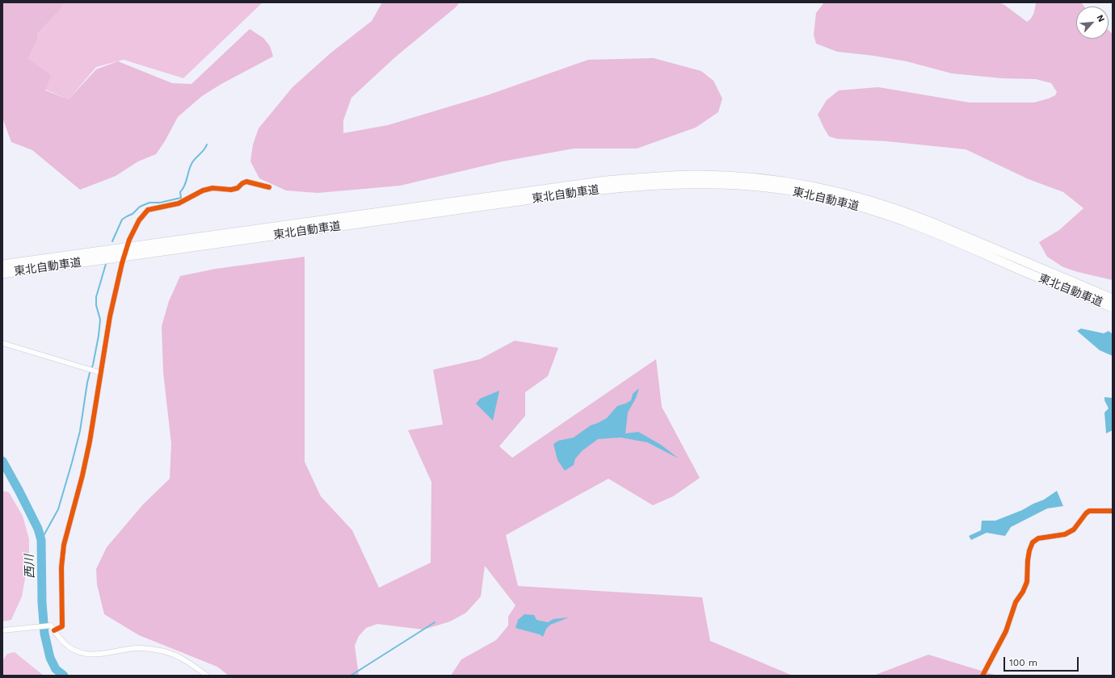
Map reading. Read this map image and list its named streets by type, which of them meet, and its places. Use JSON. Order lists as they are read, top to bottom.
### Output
{
  "streets": {
    "highway": ["東北自動車道"]
  },
  "water": ["西川"],
  "scale_bar": "100 m",
  "north": "top right"
}
